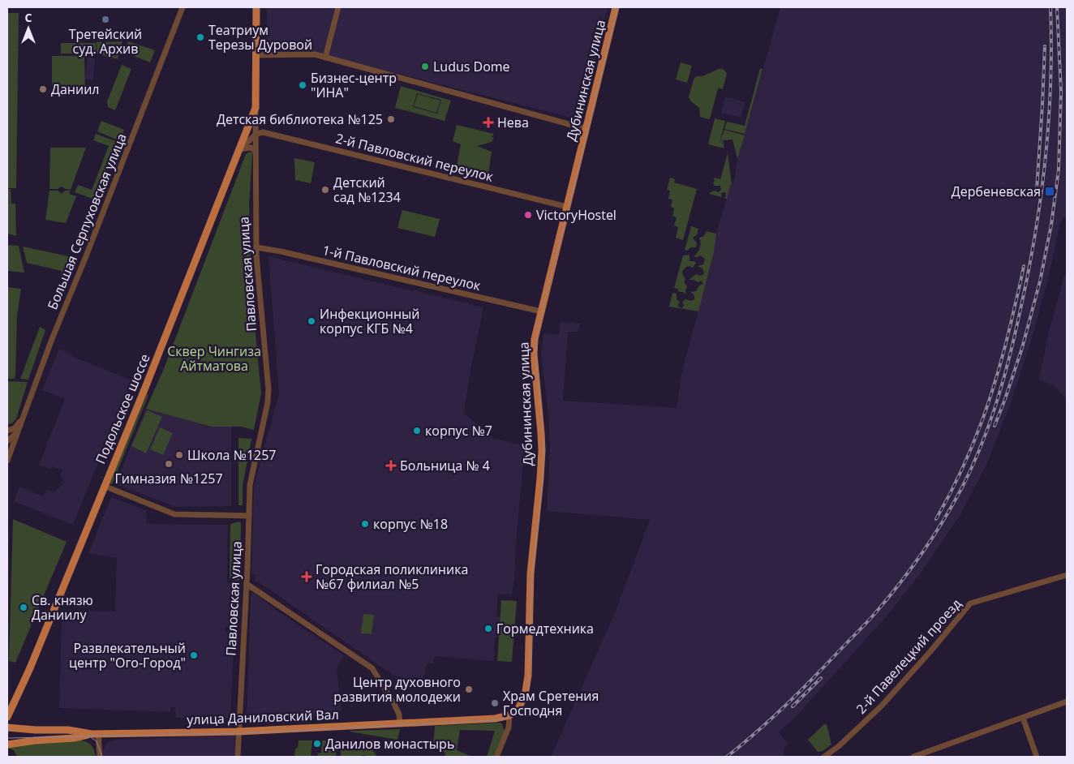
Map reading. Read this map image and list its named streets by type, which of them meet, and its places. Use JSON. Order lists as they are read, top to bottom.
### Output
{
  "streets": {
    "main road": [
      "Дубининская улица",
      "Павловская улица",
      "Подольское шоссе",
      "улица Даниловский Вал"
    ],
    "street": [
      "2-й Павловский переулок",
      "Большая Серпуховская улица",
      "1-й Павловский переулок",
      "2-й Павелецкий проезд"
    ]
  },
  "crossings": [
    ["Дубининская улица", "2-й Павловский переулок"],
    ["Дубининская улица", "1-й Павловский переулок"],
    ["Дубининская улица", "улица Даниловский Вал"],
    ["2-й Павловский переулок", "Павловская улица"],
    ["1-й Павловский переулок", "Павловская улица"],
    ["Павловская улица", "Подольское шоссе"],
    ["Павловская улица", "улица Даниловский Вал"]
  ],
  "parks": ["Сквер Чингиза Айтматова"],
  "places": {
    "other": [
      "Третейский суд. Архив",
      "Театриум Терезы Дуровой",
      "Ludus Dome",
      "Бизнес-центр \"ИНА\"",
      "Даниил",
      "Детская библиотека №125",
      "Детский сад №1234",
      "VictoryHostel",
      "Инфекционный корпус КГБ №4",
      "корпус №7",
      "Школа №1257",
      "Гимназия №1257",
      "корпус №18",
      "Св. князю Даниилу",
      "Гормедтехника",
      "Развлекательный центр \"Ого-Город\"",
      "Центр духовного развития молодежи",
      "Храм Сретения Господня",
      "Данилов монастырь"
    ],
    "health": ["Нева", "Больница № 4", "Городская поликлиника №67 филиал №5"],
    "transit": ["Дербеневская"]
  },
  "north": "top"
}
